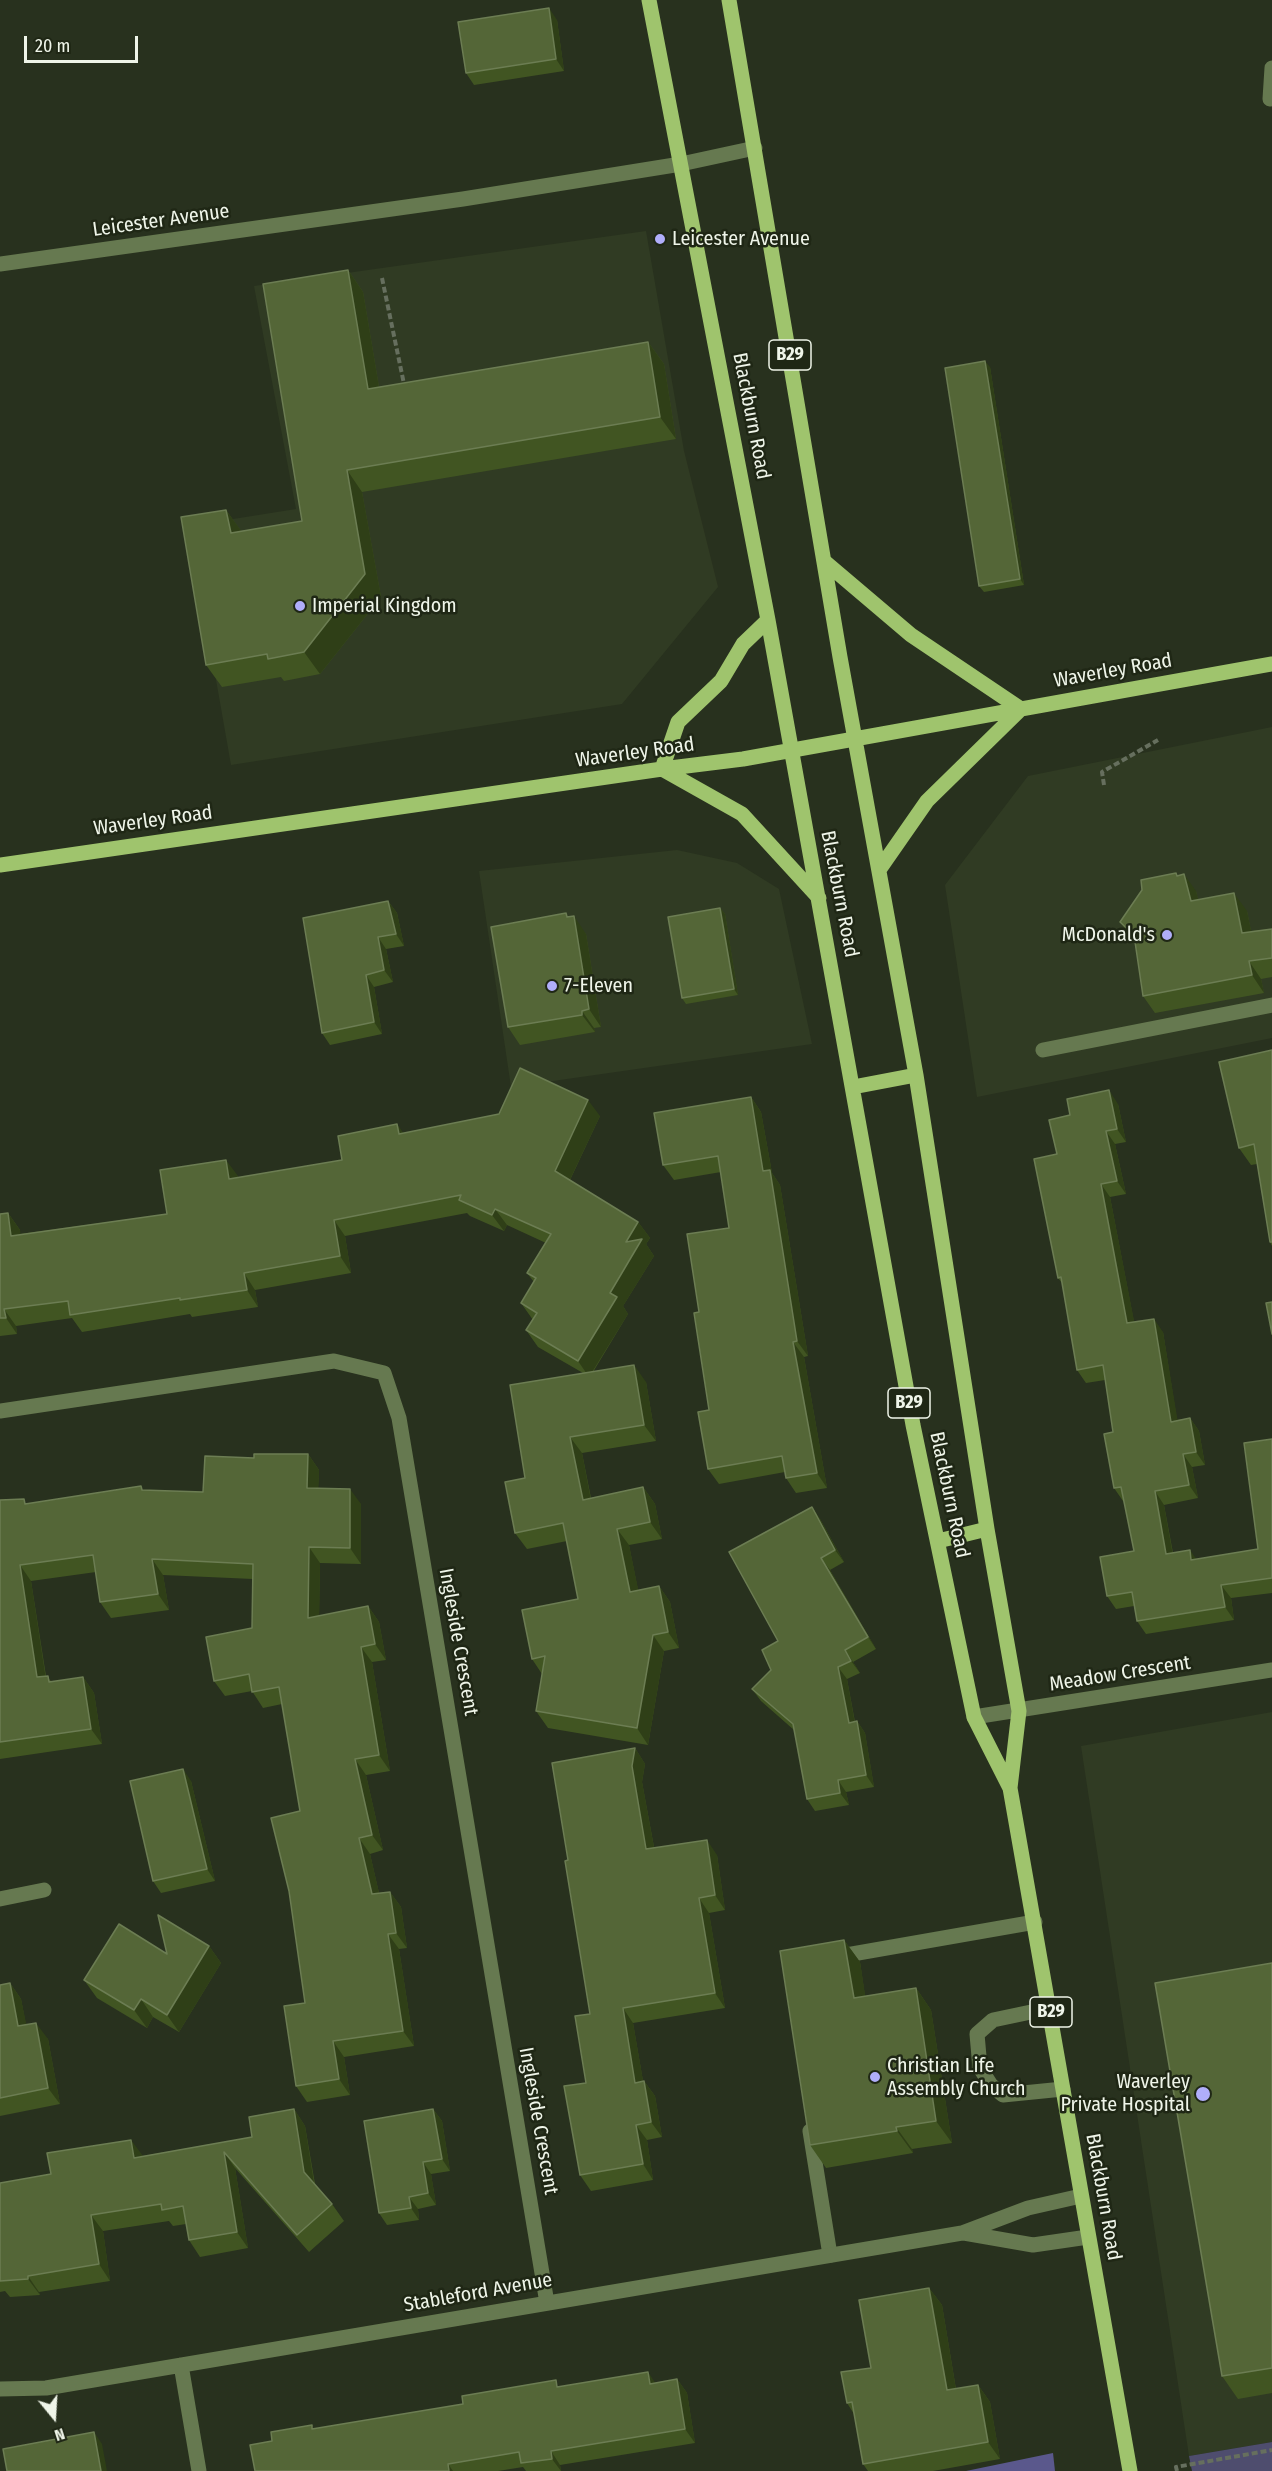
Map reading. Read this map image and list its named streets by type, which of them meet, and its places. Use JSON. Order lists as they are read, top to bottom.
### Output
{
  "streets": {
    "main road": ["B29", "Blackburn Road", "Waverley Road"],
    "street": [
      "Leicester Avenue",
      "Ingleside Crescent",
      "Meadow Crescent",
      "Stableford Avenue"
    ]
  },
  "crossings": [
    ["Leicester Avenue", "Blackburn Road"],
    ["Blackburn Road", "Waverley Road"],
    ["Blackburn Road", "Meadow Crescent"],
    ["Blackburn Road", "Stableford Avenue"],
    ["Ingleside Crescent", "Stableford Avenue"]
  ],
  "places": [
    "Leicester Avenue",
    "Imperial Kingdom",
    "McDonald's",
    "7-Eleven",
    "Christian Life Assembly Church",
    "Waverley Private Hospital"
  ],
  "scale_bar": "20 m",
  "north": "bottom"
}
